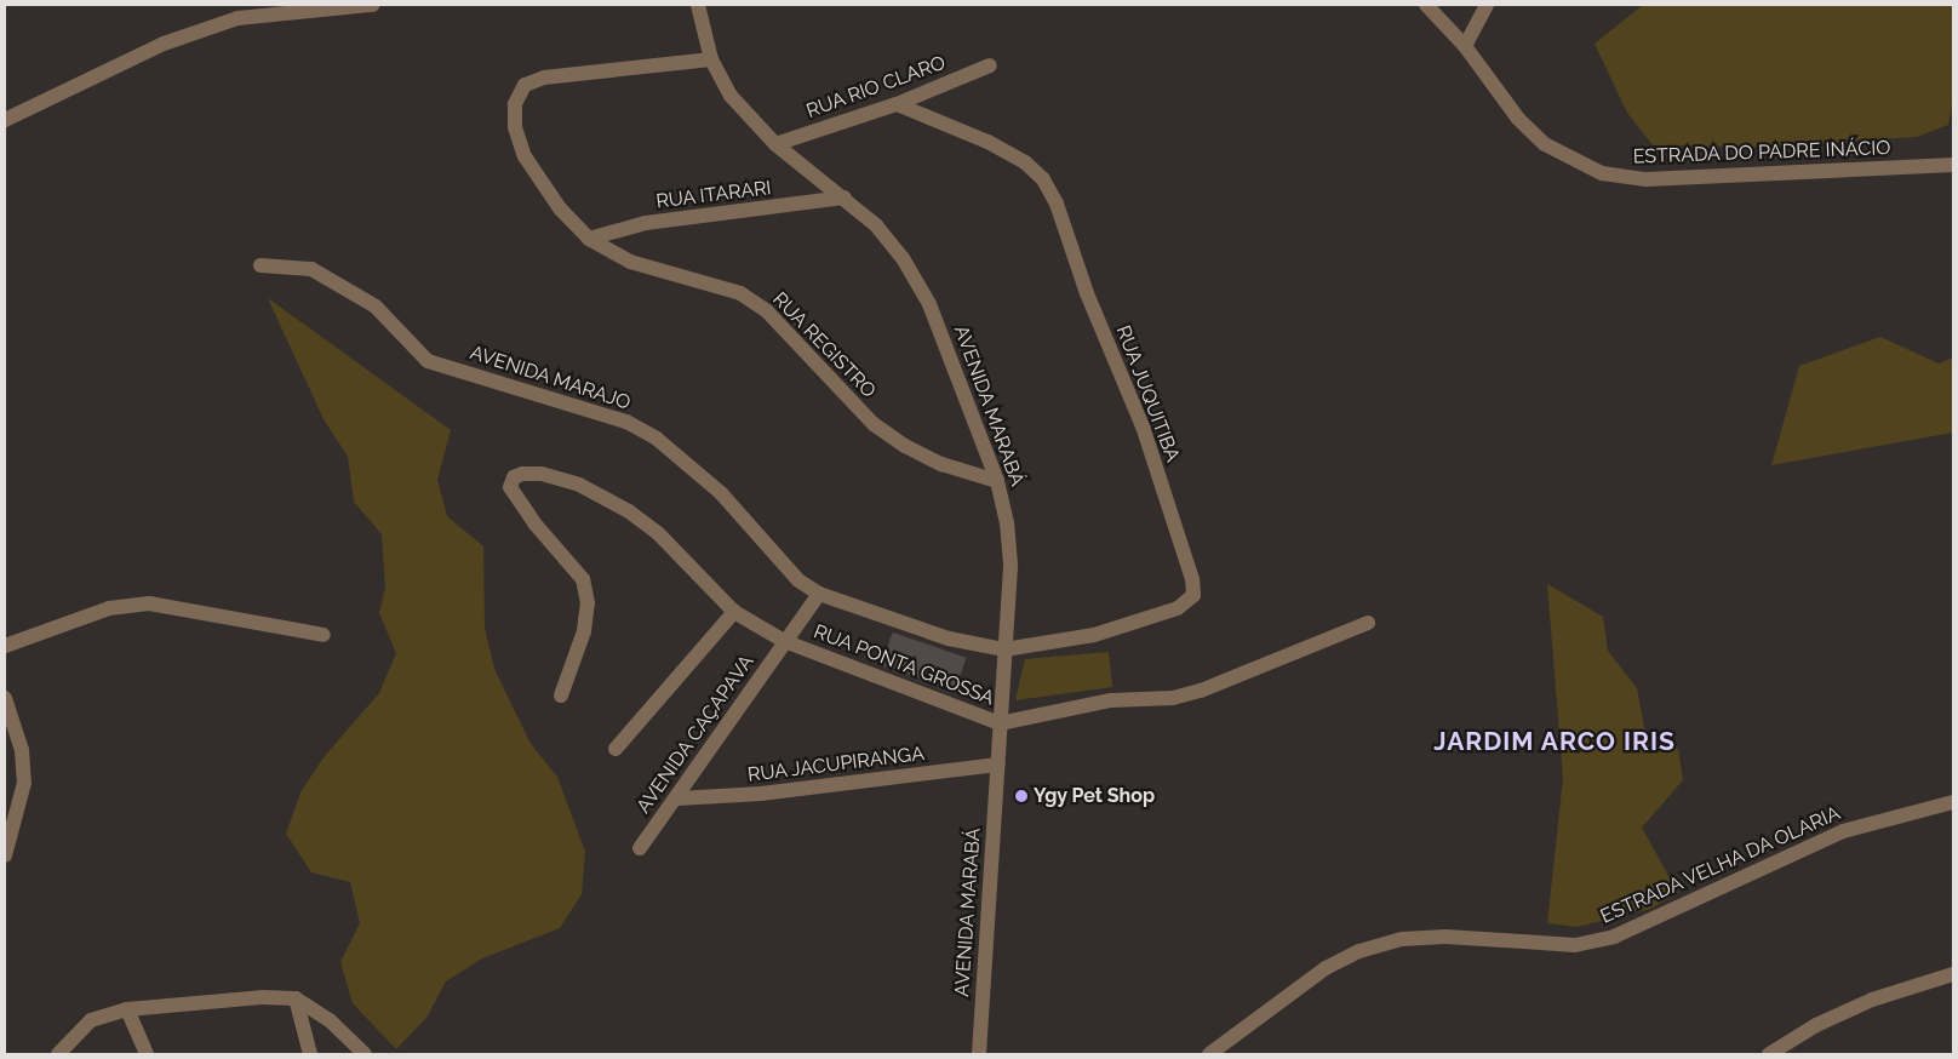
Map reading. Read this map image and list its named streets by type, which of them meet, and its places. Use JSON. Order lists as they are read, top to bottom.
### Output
{
  "streets": {
    "street": [
      "RUA RIO CLARO",
      "ESTRADA DO PADRE INÁCIO",
      "RUA ITARARI",
      "RUA REGISTRO",
      "AVENIDA MARAJO",
      "RUA JUQUITIBA",
      "AVENIDA MARABÁ",
      "RUA PONTA GROSSA",
      "AVENIDA CAÇAPAVA",
      "RUA JACUPIRANGA",
      "ESTRADA VELHA DA OLARIA"
    ]
  },
  "crossings": [
    ["RUA RIO CLARO", "RUA JUQUITIBA"],
    ["RUA RIO CLARO", "AVENIDA MARABÁ"],
    ["RUA ITARARI", "RUA REGISTRO"],
    ["RUA ITARARI", "AVENIDA MARABÁ"],
    ["RUA REGISTRO", "AVENIDA MARABÁ"],
    ["AVENIDA MARAJO", "RUA JUQUITIBA"],
    ["AVENIDA MARAJO", "AVENIDA MARABÁ"],
    ["AVENIDA MARAJO", "AVENIDA CAÇAPAVA"],
    ["RUA JUQUITIBA", "AVENIDA MARABÁ"],
    ["AVENIDA MARABÁ", "RUA PONTA GROSSA"],
    ["AVENIDA MARABÁ", "RUA JACUPIRANGA"],
    ["RUA PONTA GROSSA", "AVENIDA CAÇAPAVA"],
    ["AVENIDA CAÇAPAVA", "RUA JACUPIRANGA"]
  ],
  "districts": ["JARDIM ARCO IRIS"],
  "places": ["Ygy Pet Shop"]
}
